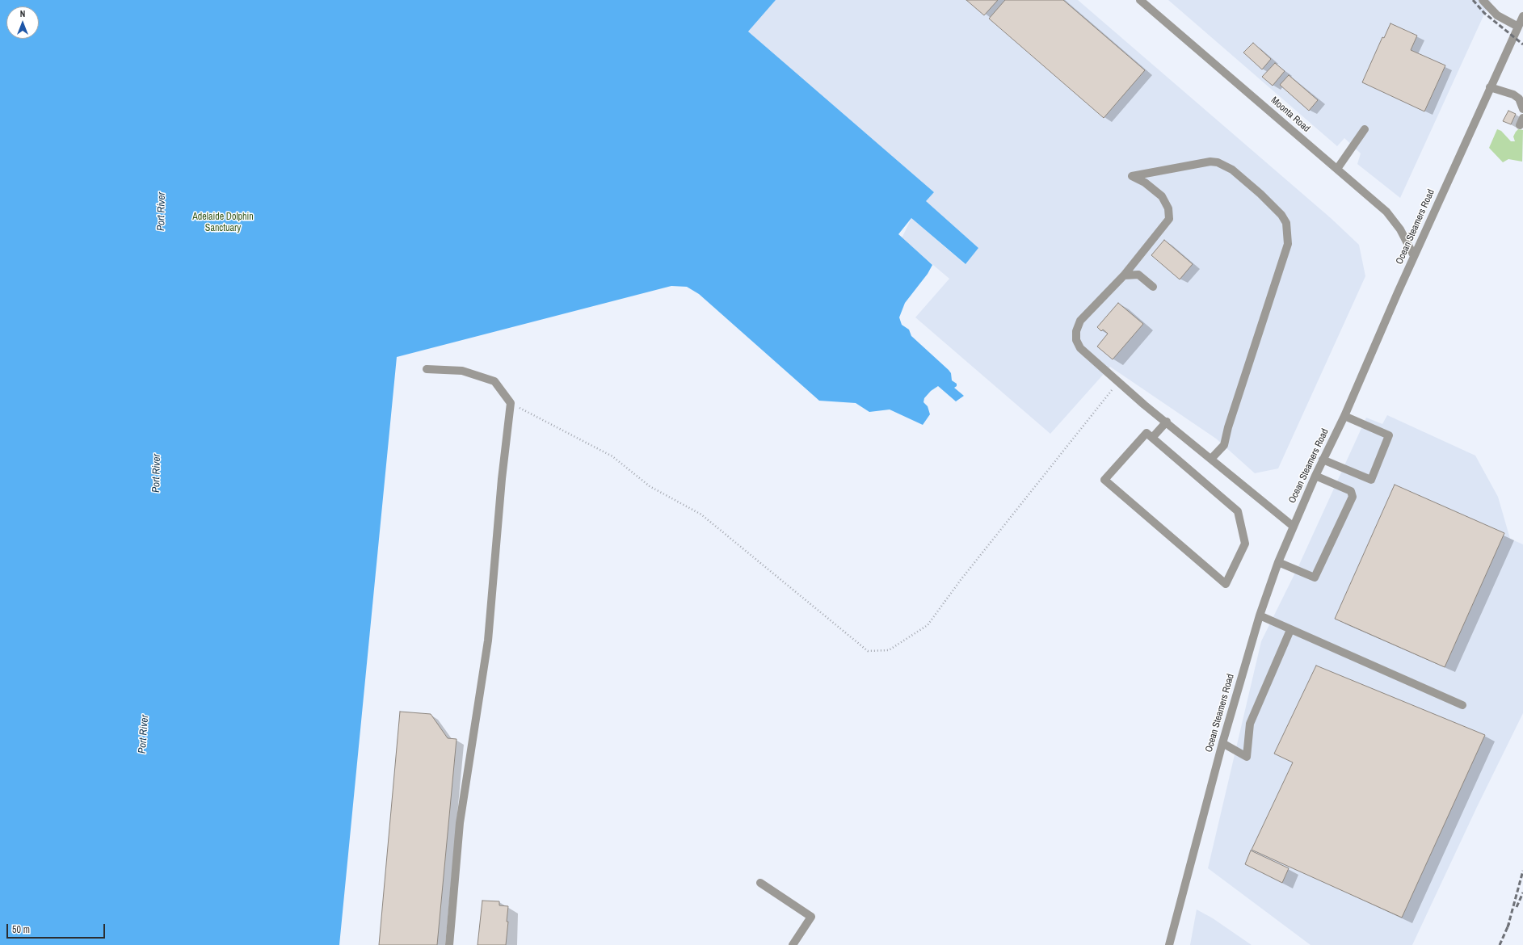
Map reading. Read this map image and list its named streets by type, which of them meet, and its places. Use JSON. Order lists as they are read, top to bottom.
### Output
{
  "streets": {
    "street": ["Moonta Road", "Ocean Steamers Road"]
  },
  "crossings": [
    ["Moonta Road", "Ocean Steamers Road"]
  ],
  "water": ["Port River"],
  "parks": ["Adelaide Dolphin Sanctuary"],
  "scale_bar": "50 m",
  "north": "top"
}
